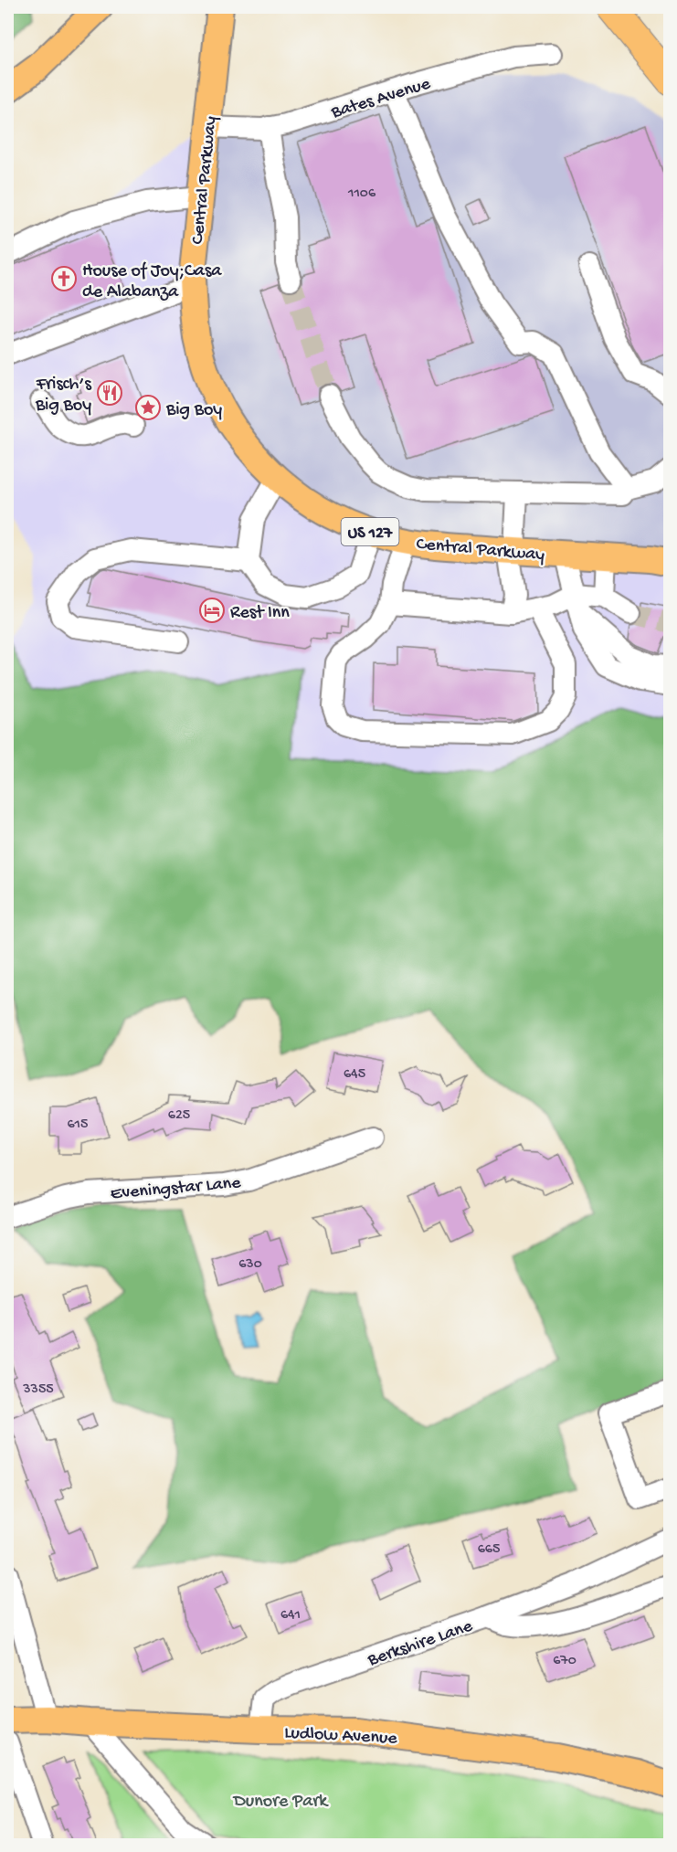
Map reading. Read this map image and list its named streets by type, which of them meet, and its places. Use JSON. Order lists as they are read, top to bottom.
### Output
{
  "streets": {
    "main road": ["Central Parkway", "US 127", "Ludlow Avenue"],
    "street": ["Bates Avenue", "Eveningstar Lane", "Berkshire Lane"]
  },
  "crossings": [
    ["Bates Avenue", "Central Parkway"],
    ["Berkshire Lane", "Ludlow Avenue"]
  ],
  "parks": ["Dunore Park"],
  "places": {
    "church": ["House of Joy;Casa de Alabanza"],
    "restaurant": ["Frisch’s Big Boy"],
    "place": ["Big Boy"],
    "hotel": ["Rest Inn"]
  },
  "house_numbers": [
    "1106",
    "645",
    "625",
    "615",
    "630",
    "3355",
    "665",
    "641",
    "670"
  ]
}
